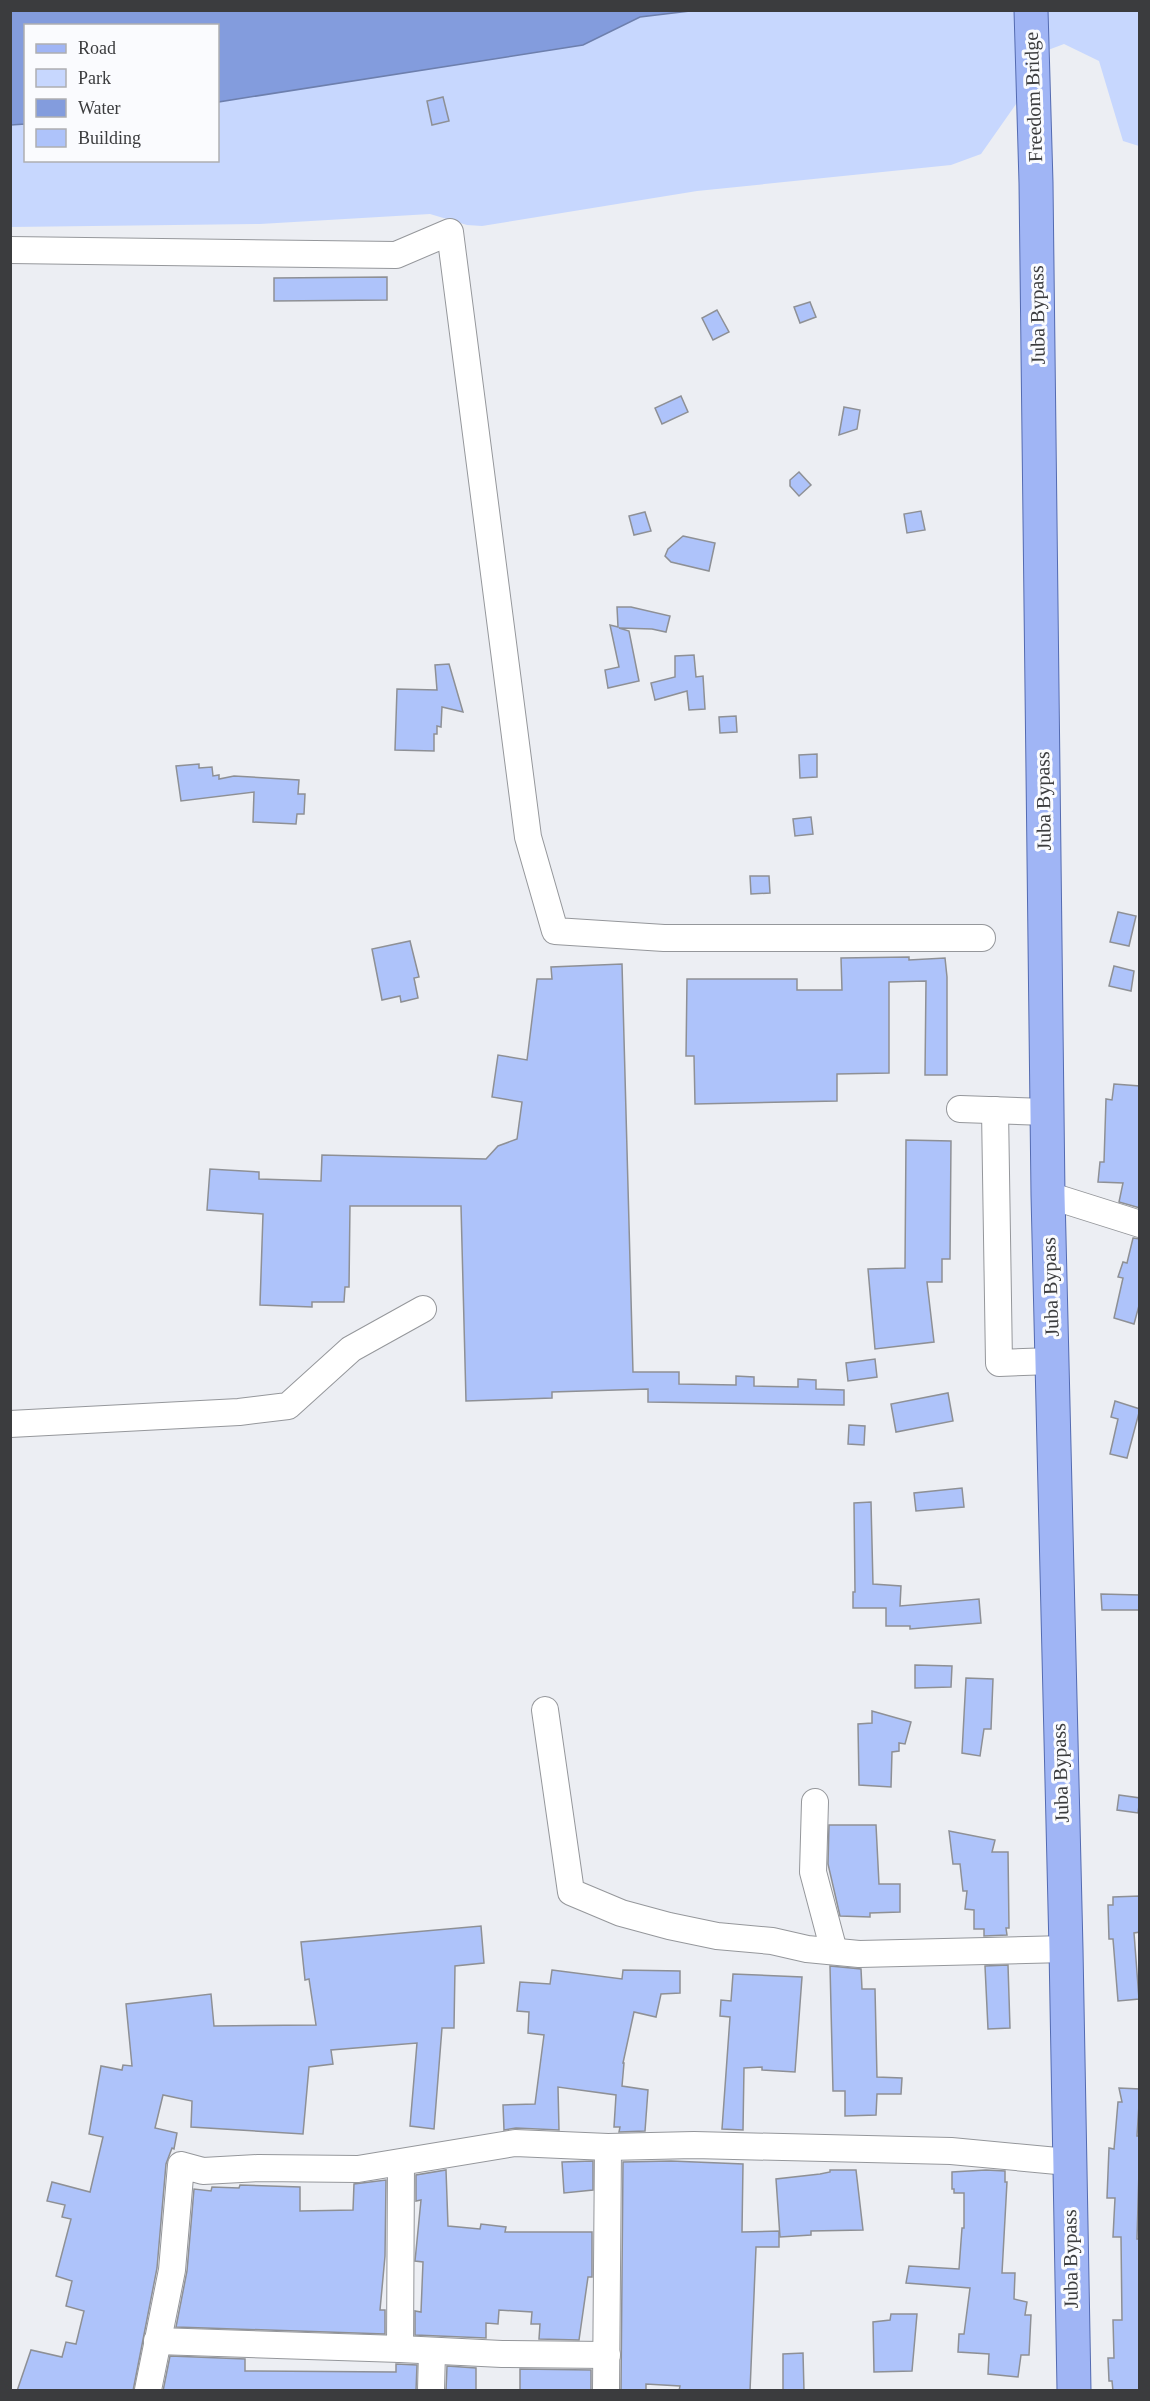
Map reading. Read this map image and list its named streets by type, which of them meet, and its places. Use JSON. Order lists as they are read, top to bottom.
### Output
{
  "streets": {
    "main road": ["Freedom Bridge", "Juba Bypass"]
  },
  "crossings": [
    ["Freedom Bridge", "Juba Bypass"]
  ],
  "legend": [
    "Road",
    "Park",
    "Water",
    "Building"
  ]
}
